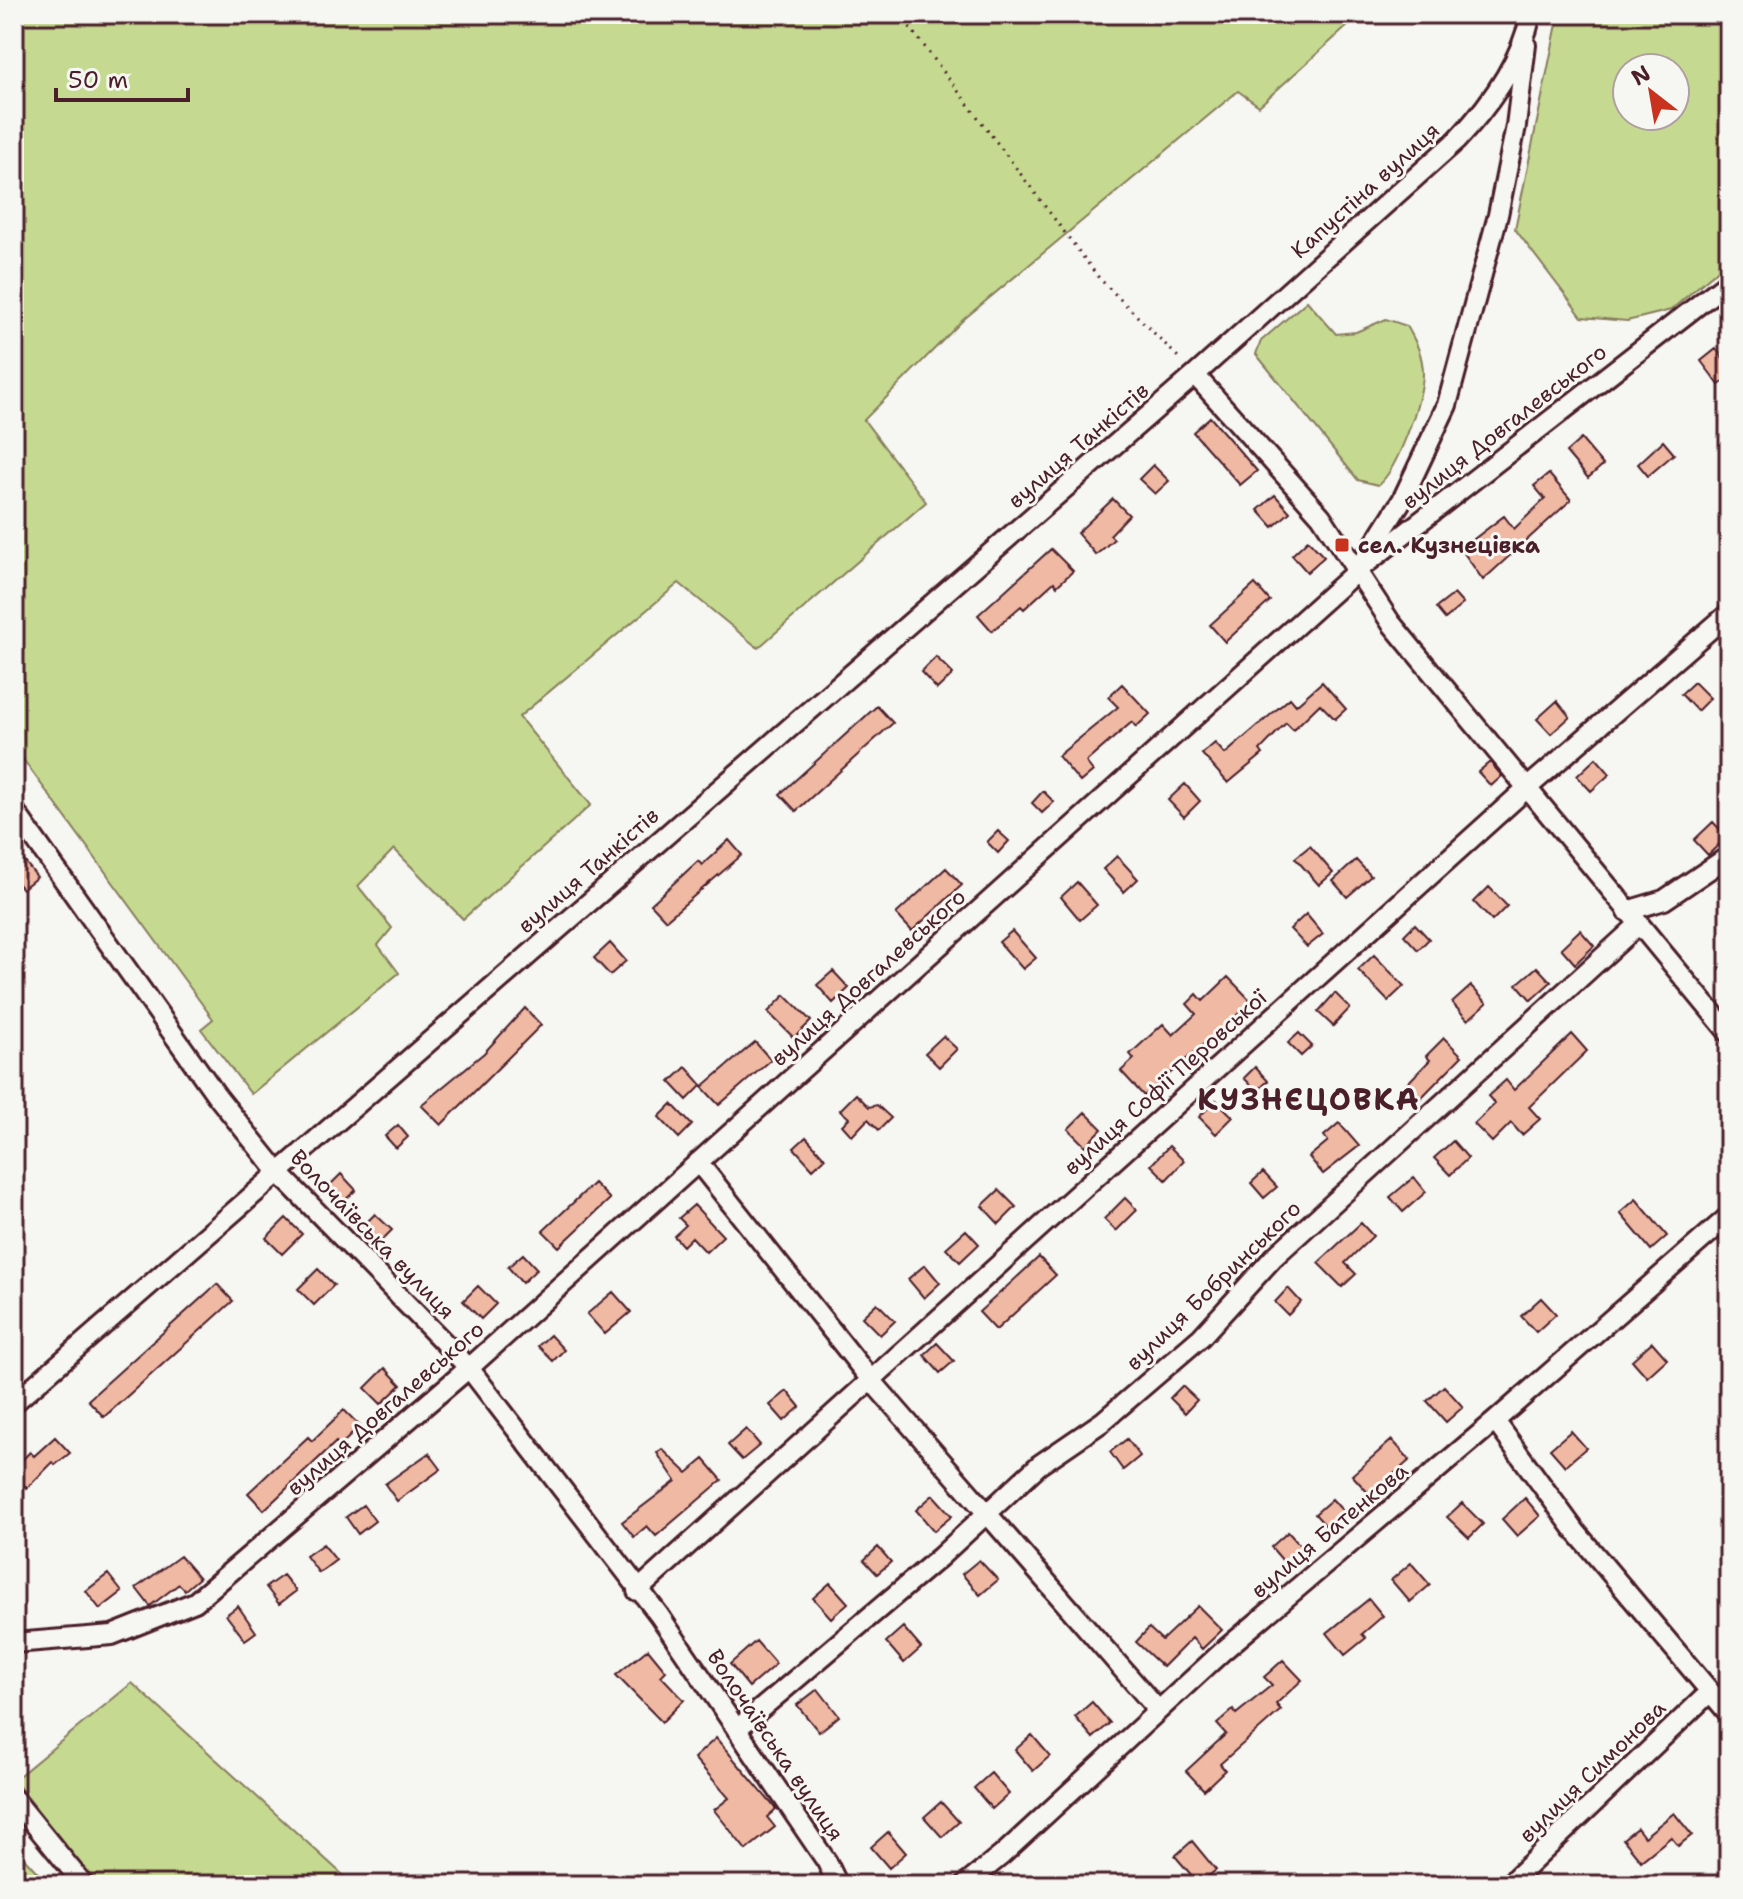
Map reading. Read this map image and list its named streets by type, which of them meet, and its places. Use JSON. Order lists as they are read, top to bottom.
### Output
{
  "streets": {
    "street": [
      "Капустіна вулиця",
      "вулиця Довгалевського",
      "вулиця Танкістів",
      "вулиця Софії Перовської",
      "Волочаївська вулиця",
      "вулиця Бобринського",
      "вулиця Батенкова",
      "вулиця Симонова"
    ]
  },
  "crossings": [
    ["Капустіна вулиця", "вулиця Танкістів"],
    ["вулиця Довгалевського", "Волочаївська вулиця"],
    ["вулиця Танкістів", "Волочаївська вулиця"],
    ["вулиця Софії Перовської", "Волочаївська вулиця"],
    ["Волочаївська вулиця", "вулиця Бобринського"]
  ],
  "districts": ["КУЗНЄЦОВКА"],
  "places": {
    "transit": ["сел. Кузнецівка"]
  },
  "scale_bar": "50 m",
  "north": "top left"
}
